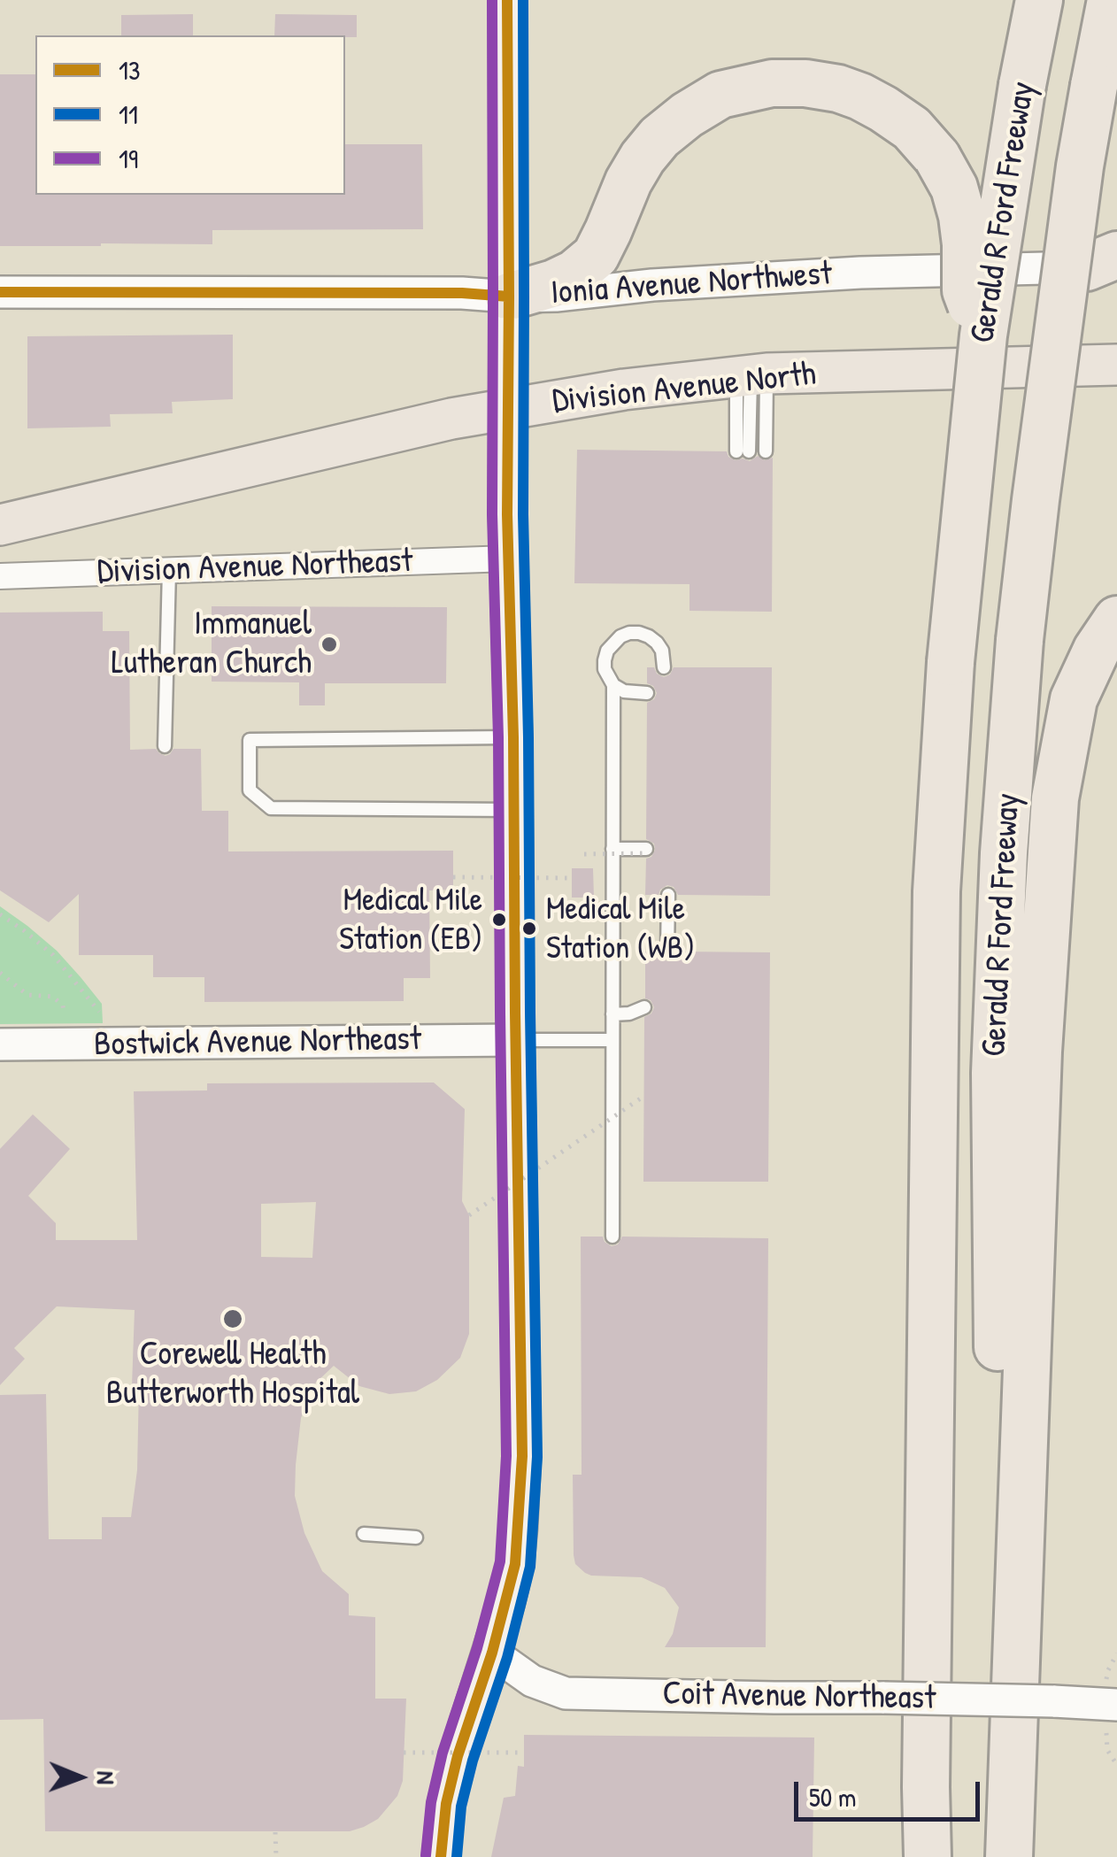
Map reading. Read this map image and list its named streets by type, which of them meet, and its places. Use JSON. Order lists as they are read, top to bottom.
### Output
{
  "streets": {
    "highway": ["Gerald R Ford Freeway"],
    "main road": ["Division Avenue North"],
    "street": [
      "Ionia Avenue Northwest",
      "Division Avenue Northeast",
      "Bostwick Avenue Northeast",
      "Coit Avenue Northeast"
    ]
  },
  "places": [
    "Immanuel Lutheran Church",
    "Medical Mile Station (EB)",
    "Medical Mile Station (WB)",
    "Corewell Health Butterworth Hospital"
  ],
  "lines": ["transit line 13", "transit line 11", "transit line 19"],
  "legend": ["13", "11", "19"],
  "scale_bar": "50 m",
  "north": "right"
}
